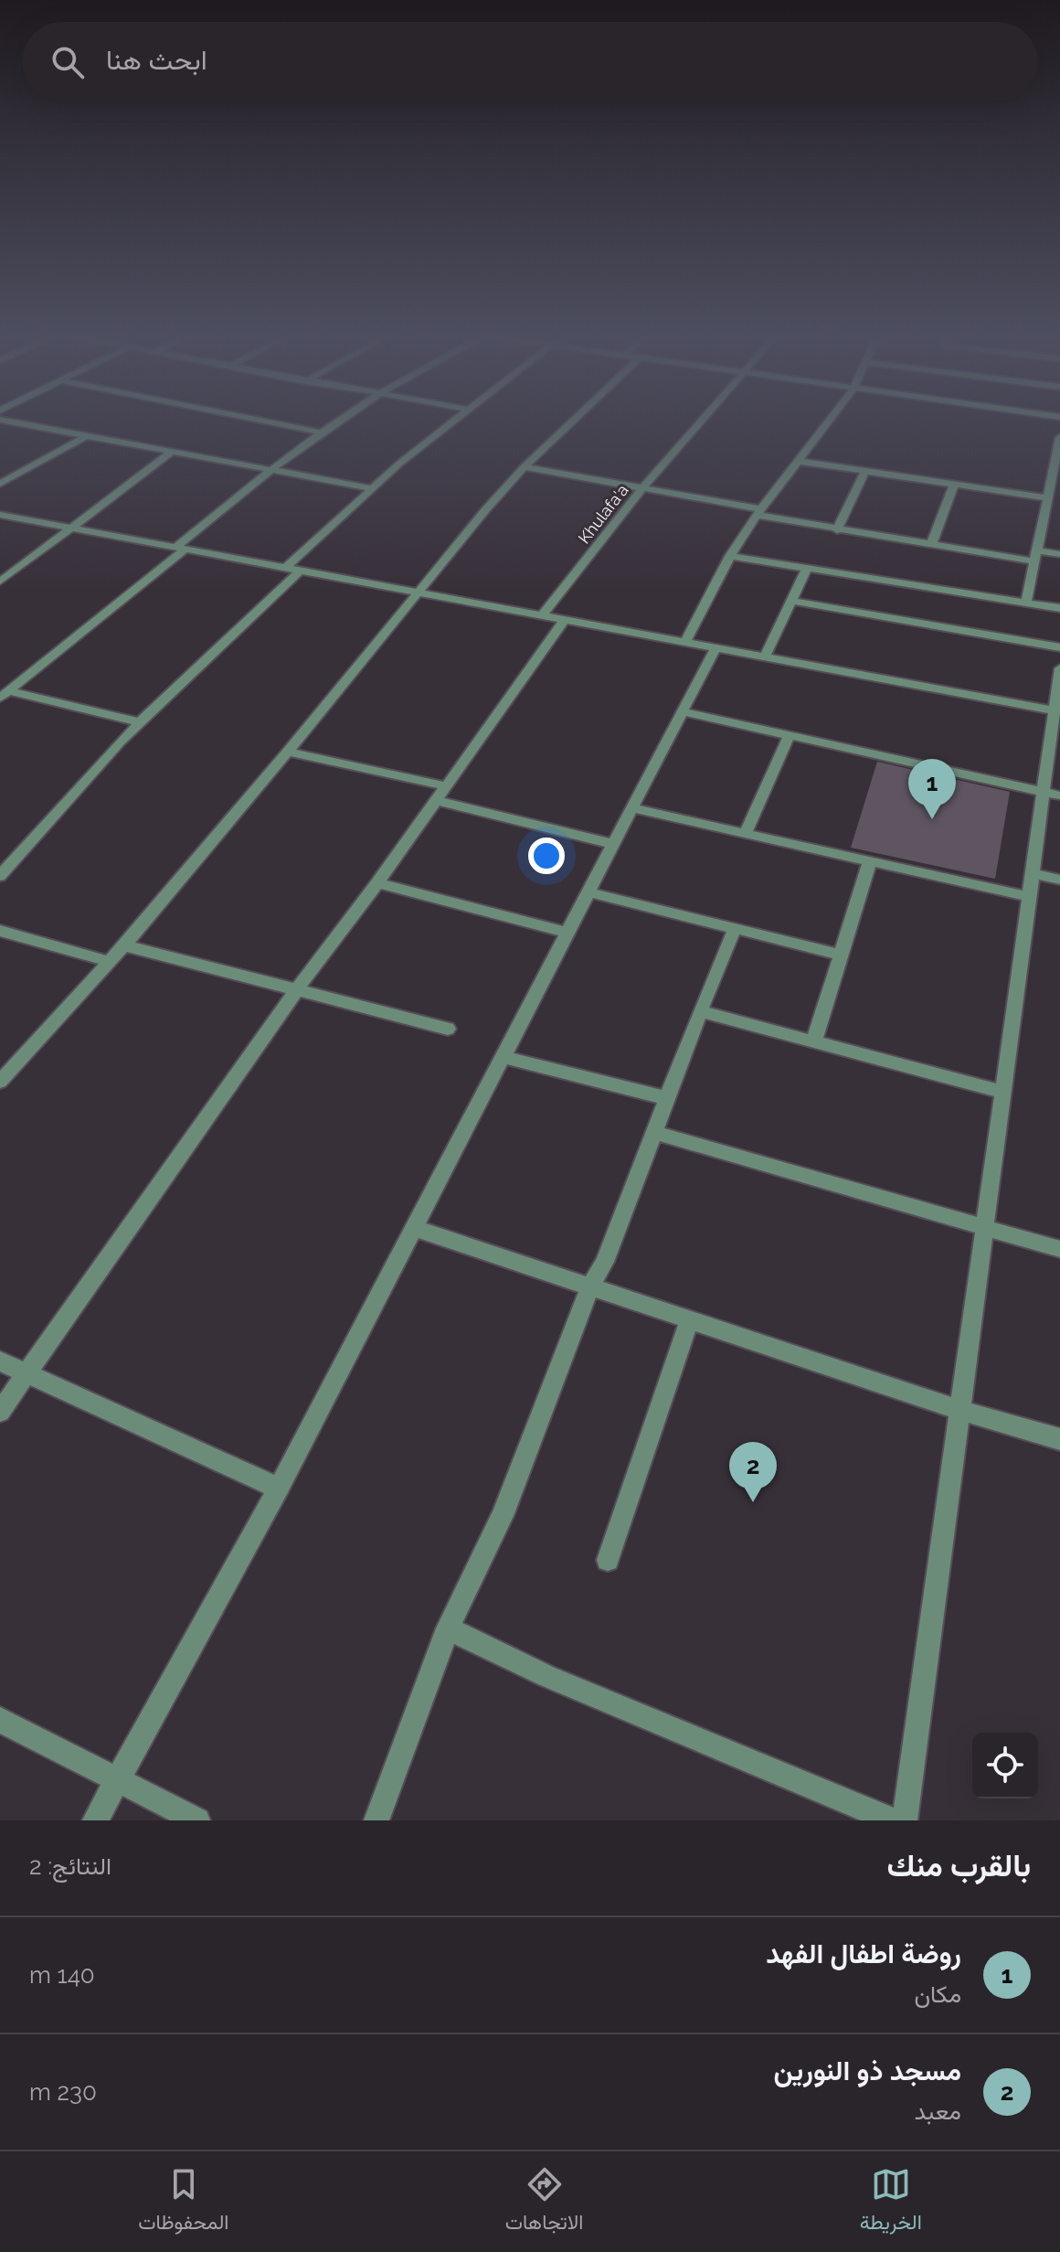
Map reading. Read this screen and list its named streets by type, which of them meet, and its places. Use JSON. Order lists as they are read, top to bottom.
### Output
{
  "streets": {
    "street": ["Khulafa'a"]
  },
  "page": {
    "search": "ابحث هنا",
    "pins": ["1", "2"],
    "heading": ["بالقرب منك", "النتائج: 2"],
    "list": [
      {
        "mark": "1",
        "name": "روضة اطفال الفهد",
        "note": "مكان",
        "value": "140 m"
      },
      {
        "mark": "2",
        "name": "مسجد ذو النورين",
        "note": "معبد",
        "value": "230 m"
      }
    ],
    "nav": ["الخريطة", "الاتجاهات", "المحفوظات"]
  }
}
